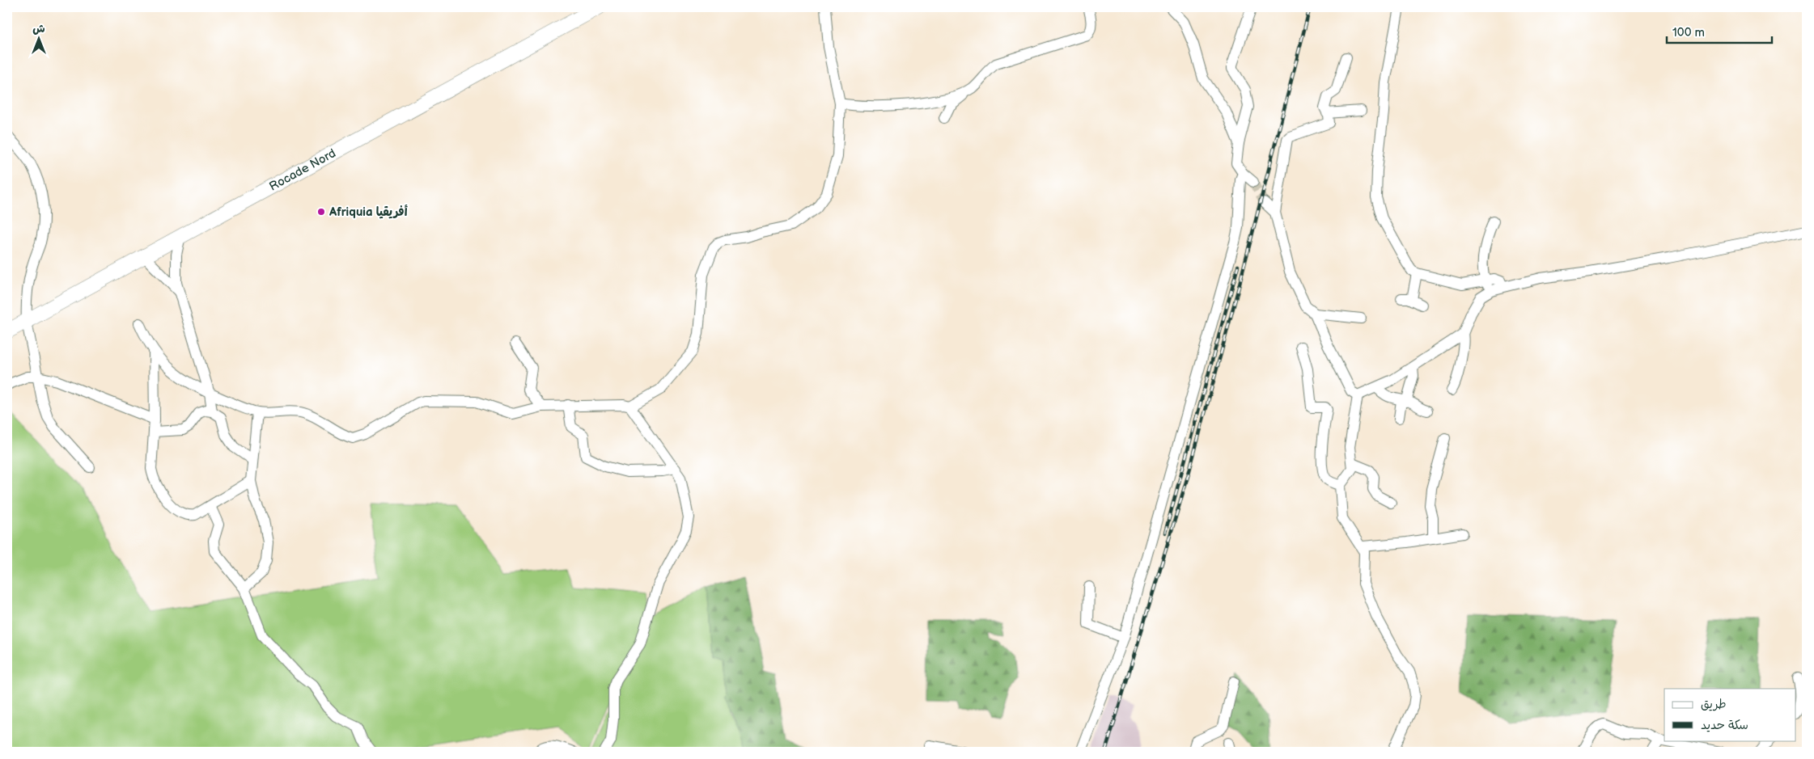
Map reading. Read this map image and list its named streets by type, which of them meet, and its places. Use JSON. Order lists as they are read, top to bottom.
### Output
{
  "streets": {
    "highway": ["Rocade Nord"]
  },
  "places": ["Afriquia أفريقيا"],
  "legend": ["طريق", "سكة حديد"],
  "scale_bar": "100 m",
  "north": "top"
}
